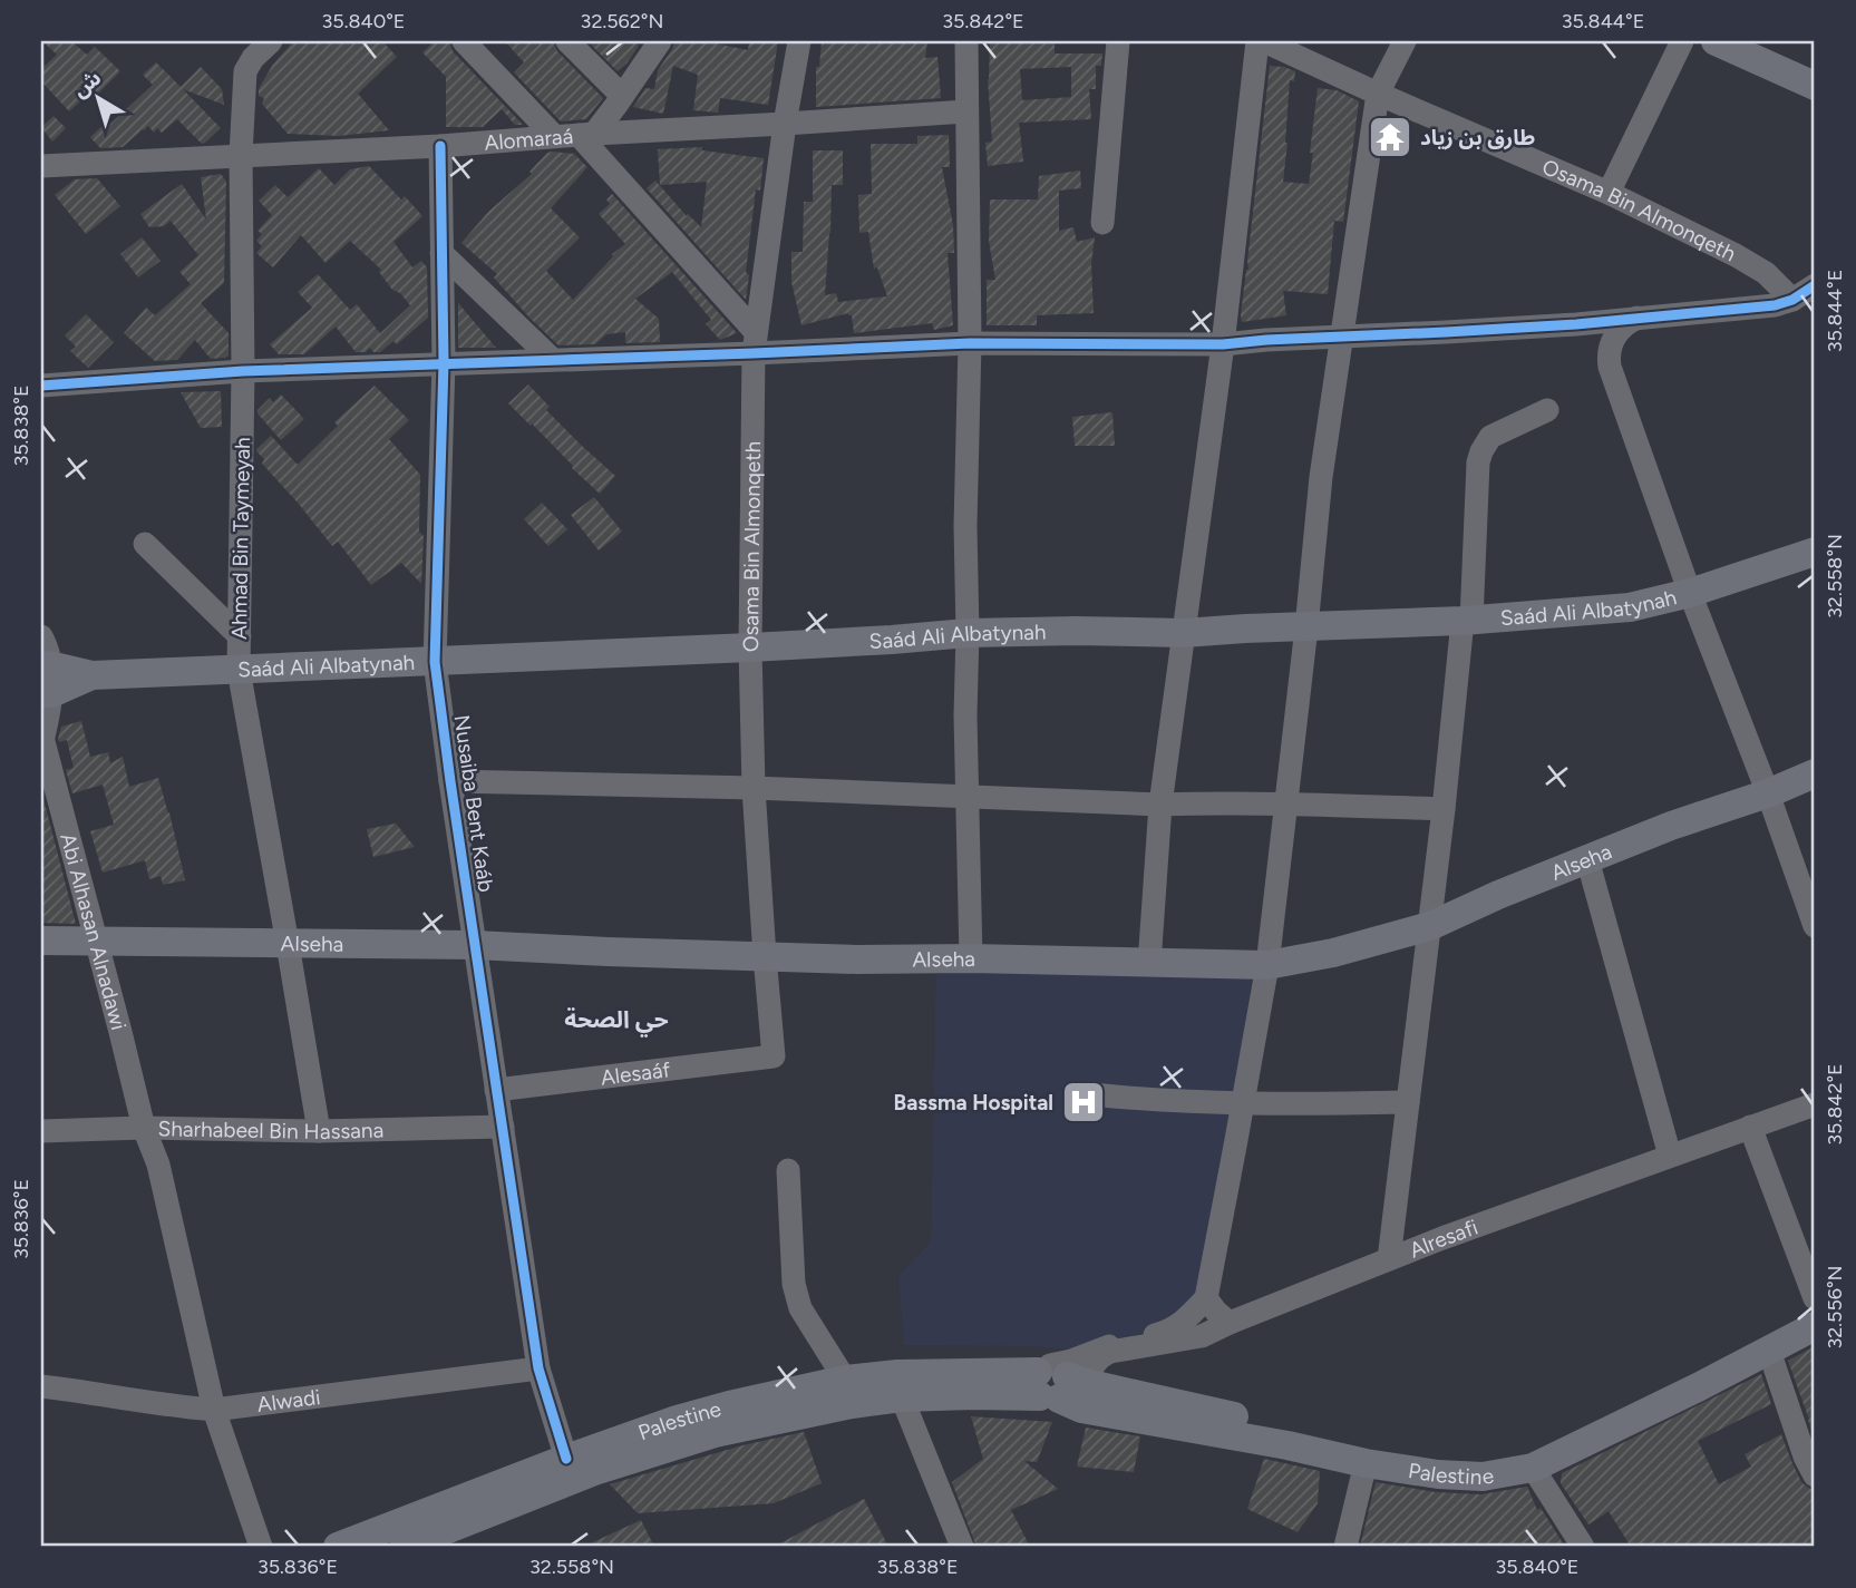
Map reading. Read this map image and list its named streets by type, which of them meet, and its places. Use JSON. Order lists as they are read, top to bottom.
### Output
{
  "streets": {
    "main road": ["Saád Ali Albatynah", "Alseha", "Palestine"],
    "street": [
      "Alomaraá",
      "Osama Bin Almonqeth",
      "Ahmad Bin Taymeyah",
      "Nusaiba Bent Kaáb",
      "Abi Alhasan Alnadawi",
      "Alesaáf",
      "Sharhabeel Bin Hassana",
      "Alresafi",
      "Alwadi"
    ]
  },
  "crossings": [
    ["Alomaraá", "Osama Bin Almonqeth"],
    ["Alomaraá", "Ahmad Bin Taymeyah"],
    ["Alomaraá", "Nusaiba Bent Kaáb"],
    ["Osama Bin Almonqeth", "Saád Ali Albatynah"],
    ["Osama Bin Almonqeth", "Alseha"],
    ["Osama Bin Almonqeth", "Alesaáf"],
    ["Ahmad Bin Taymeyah", "Saád Ali Albatynah"],
    ["Ahmad Bin Taymeyah", "Alseha"],
    ["Ahmad Bin Taymeyah", "Sharhabeel Bin Hassana"],
    ["Saád Ali Albatynah", "Nusaiba Bent Kaáb"],
    ["Saád Ali Albatynah", "Abi Alhasan Alnadawi"],
    ["Nusaiba Bent Kaáb", "Alseha"],
    ["Nusaiba Bent Kaáb", "Alesaáf"],
    ["Nusaiba Bent Kaáb", "Sharhabeel Bin Hassana"],
    ["Nusaiba Bent Kaáb", "Alwadi"],
    ["Nusaiba Bent Kaáb", "Palestine"],
    ["Alseha", "Abi Alhasan Alnadawi"],
    ["Abi Alhasan Alnadawi", "Sharhabeel Bin Hassana"],
    ["Abi Alhasan Alnadawi", "Alwadi"],
    ["Alresafi", "Palestine"]
  ],
  "districts": ["حي الصحة"],
  "places": {
    "temple": ["طارق بن زياد"],
    "hospital": ["Bassma Hospital"]
  },
  "north": "top left",
  "coordinates": [
    "35.840°E",
    "32.562°N",
    "35.842°E",
    "35.844°E",
    "35.838°E",
    "32.558°N",
    "35.836°E",
    "32.556°N"
  ]
}
